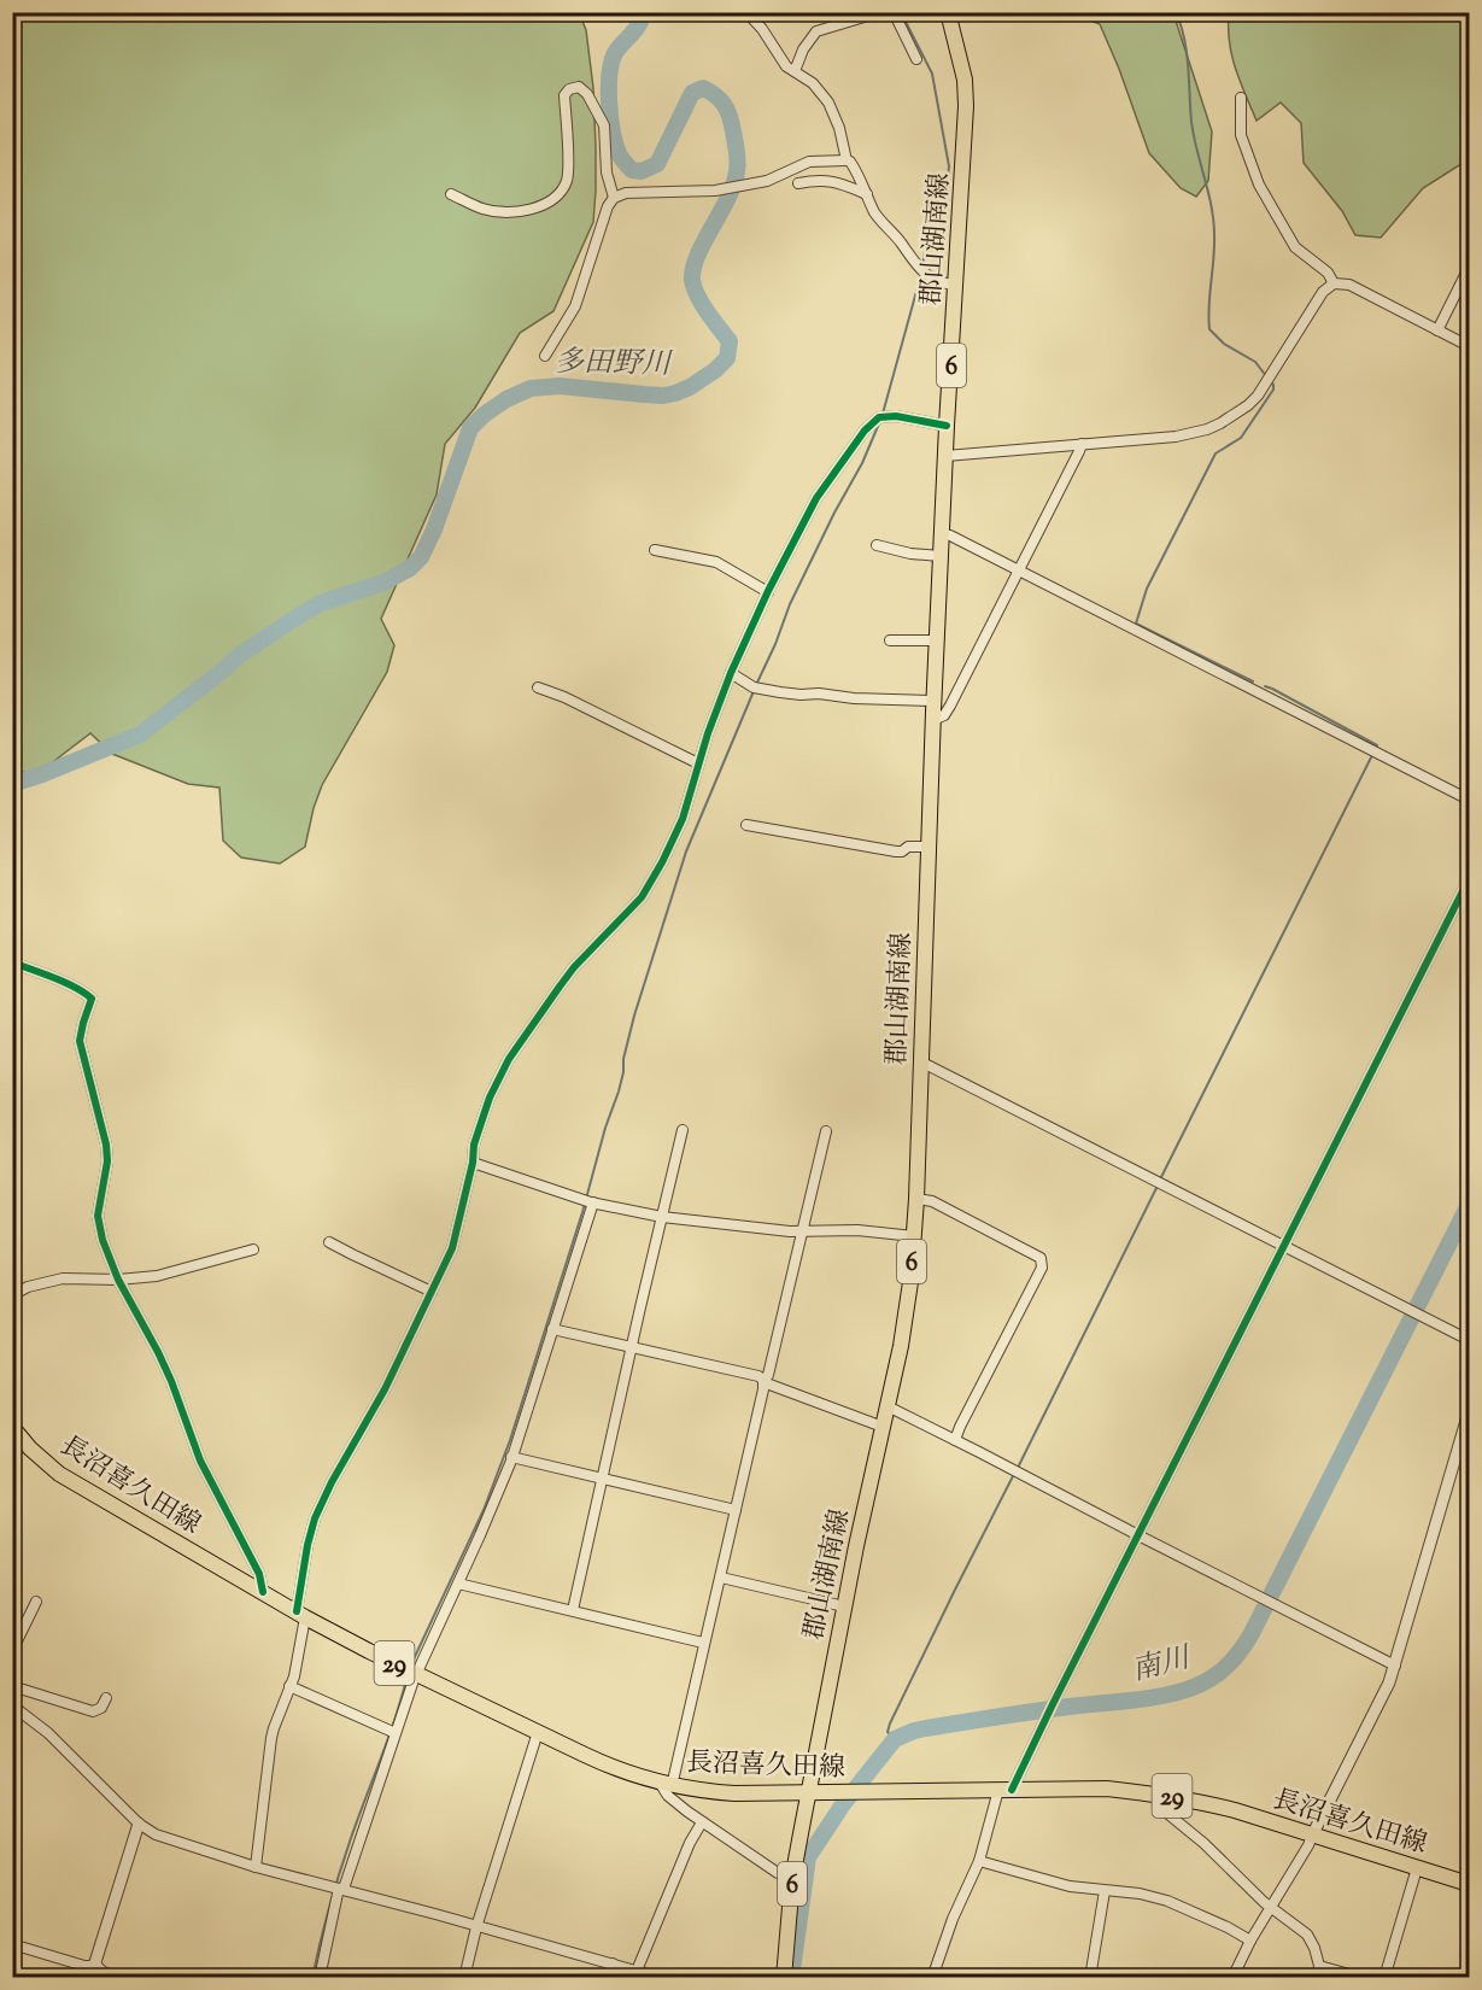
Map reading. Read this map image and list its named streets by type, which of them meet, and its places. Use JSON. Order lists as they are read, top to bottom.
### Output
{
  "streets": {
    "main road": [
      "郡山湖南線",
      "6",
      "長沼喜久田線",
      "29"
    ]
  },
  "crossings": [
    ["郡山湖南線", "長沼喜久田線"]
  ],
  "water": ["多田野川", "南川"]
}
